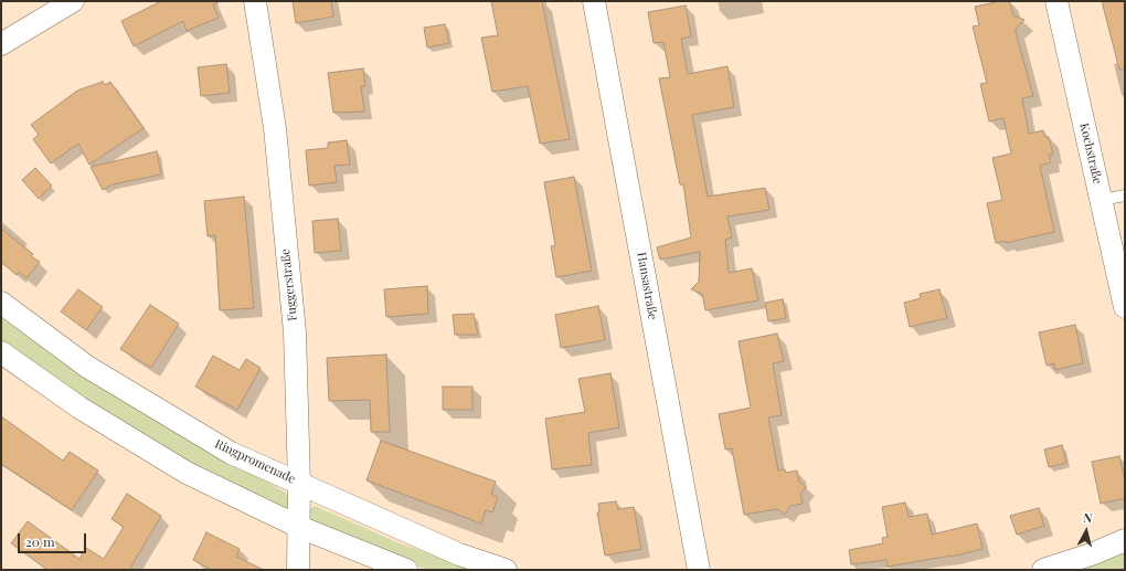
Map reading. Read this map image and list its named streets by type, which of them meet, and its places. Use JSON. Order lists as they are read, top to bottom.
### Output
{
  "streets": {
    "street": [
      "Kochstraße",
      "Fuggerstraße",
      "Hansastraße",
      "Ringpromenade"
    ]
  },
  "crossings": [
    ["Fuggerstraße", "Ringpromenade"]
  ],
  "scale_bar": "20 m",
  "north": "top"
}
